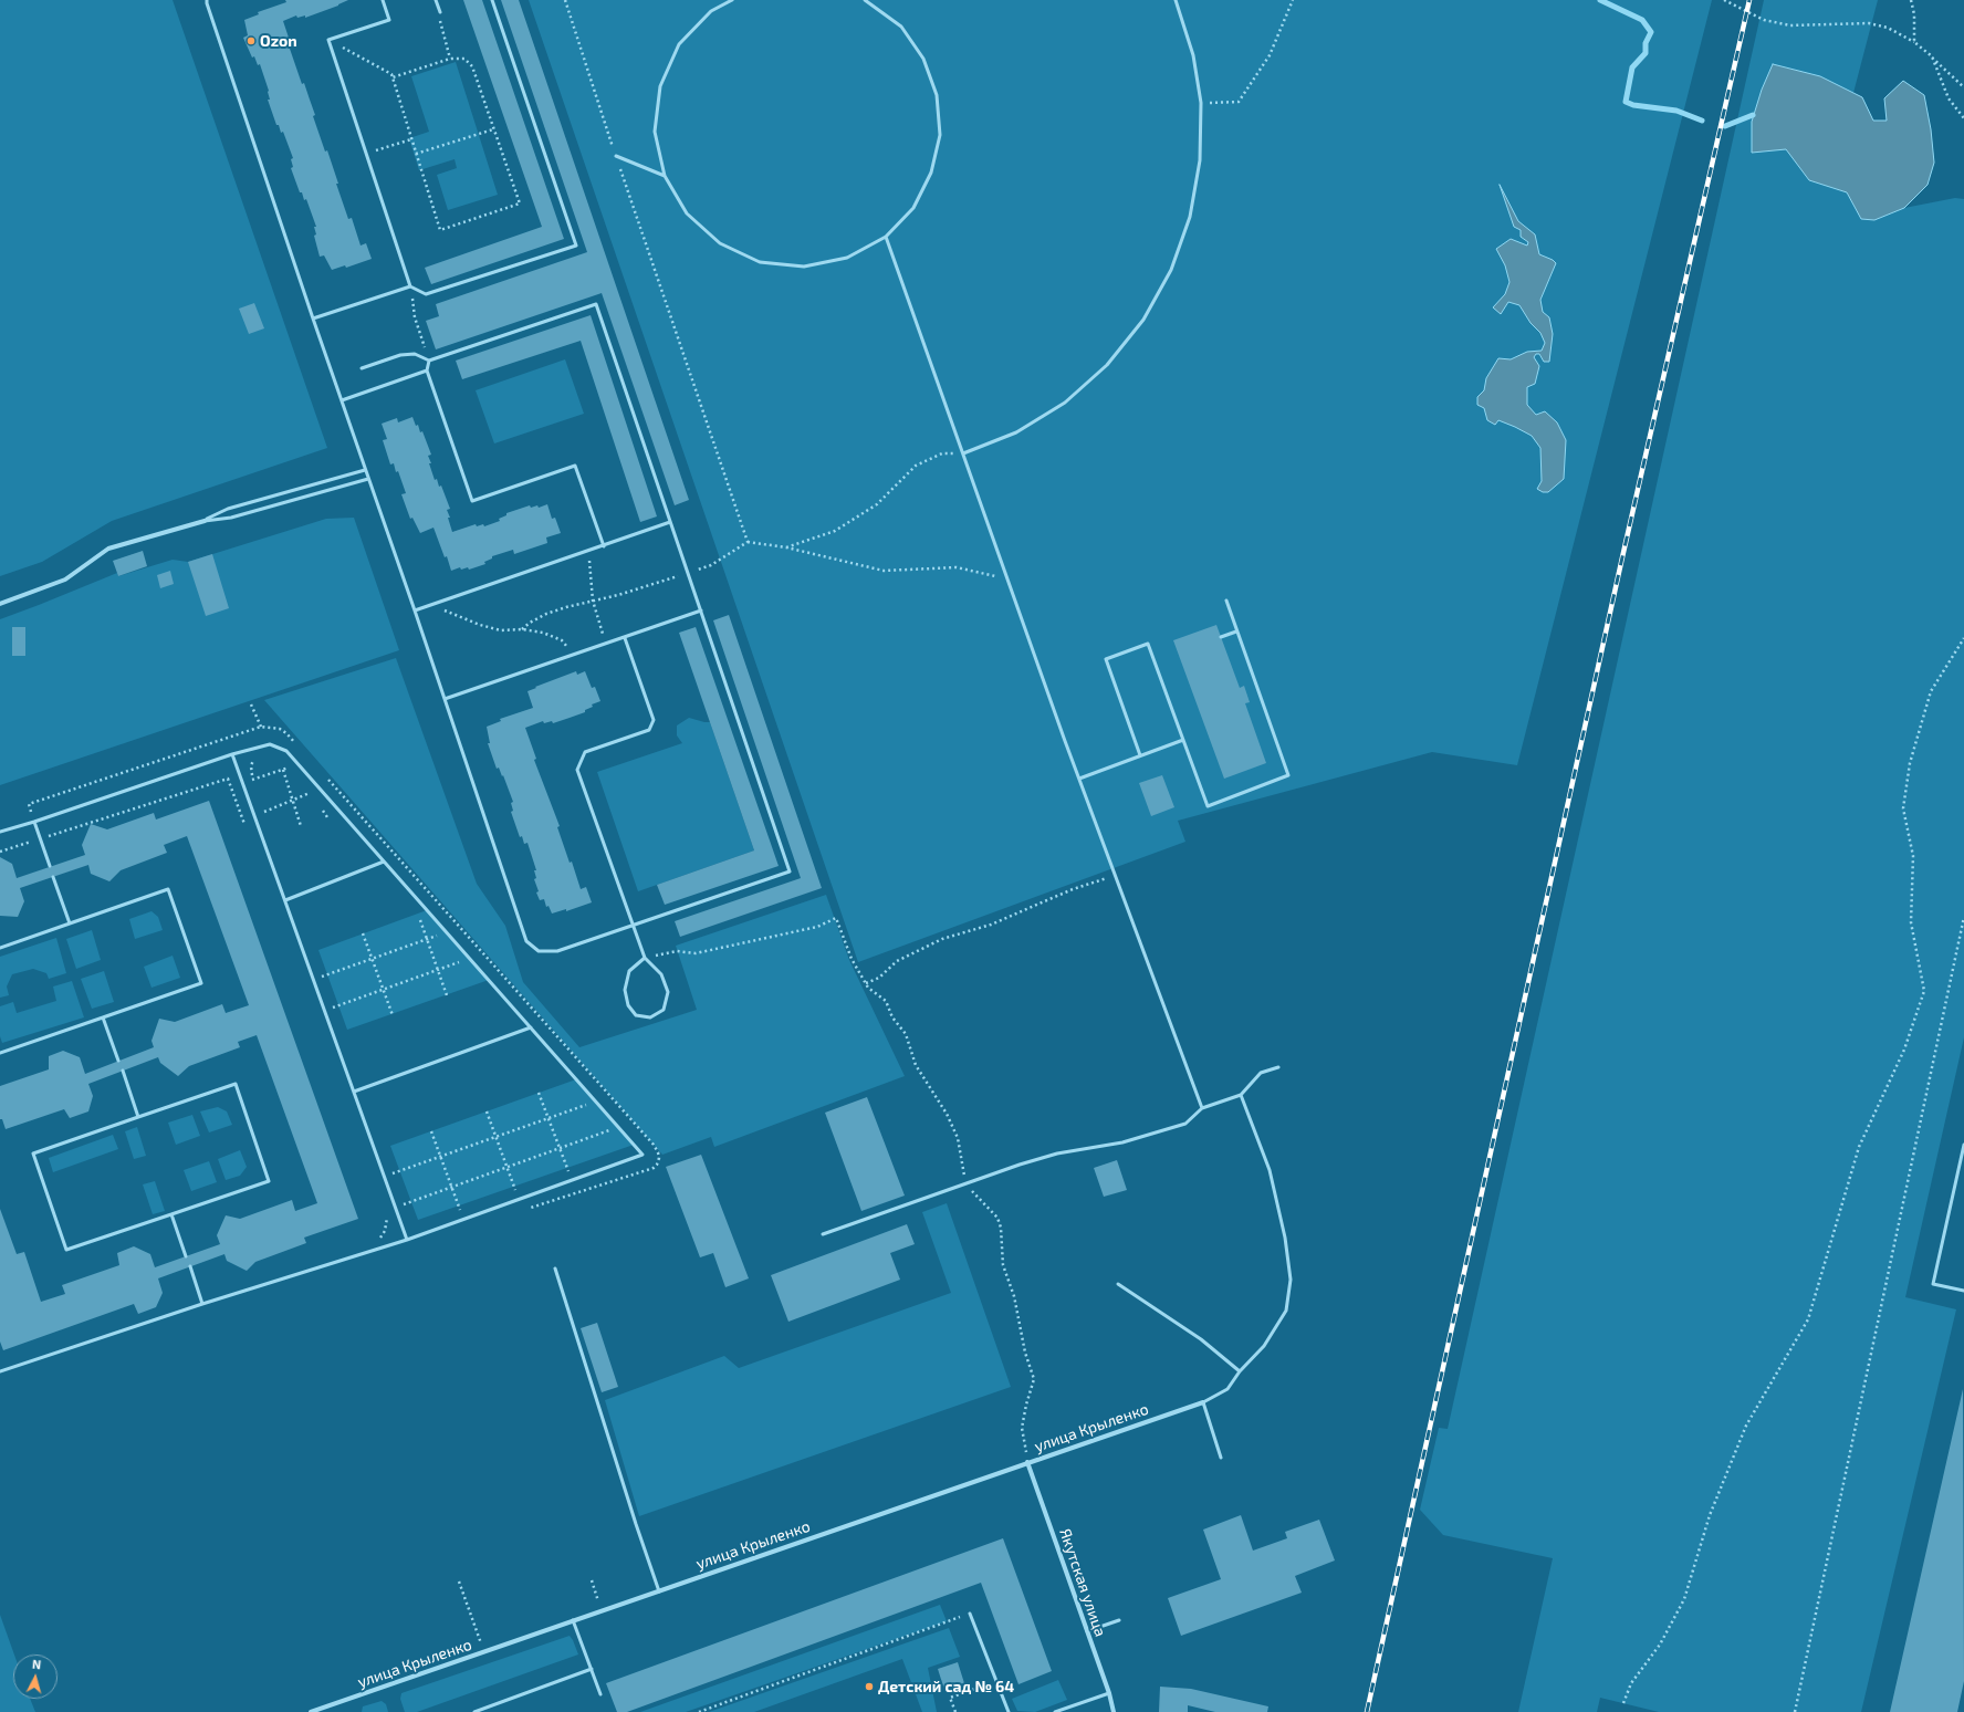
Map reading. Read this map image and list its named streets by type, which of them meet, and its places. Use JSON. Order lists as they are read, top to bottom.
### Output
{
  "streets": {
    "street": ["улица Крыленко", "Якутская улица"]
  },
  "crossings": [
    ["улица Крыленко", "Якутская улица"]
  ],
  "places": ["Ozon", "Детский сад № 64"],
  "north": "top"
}
